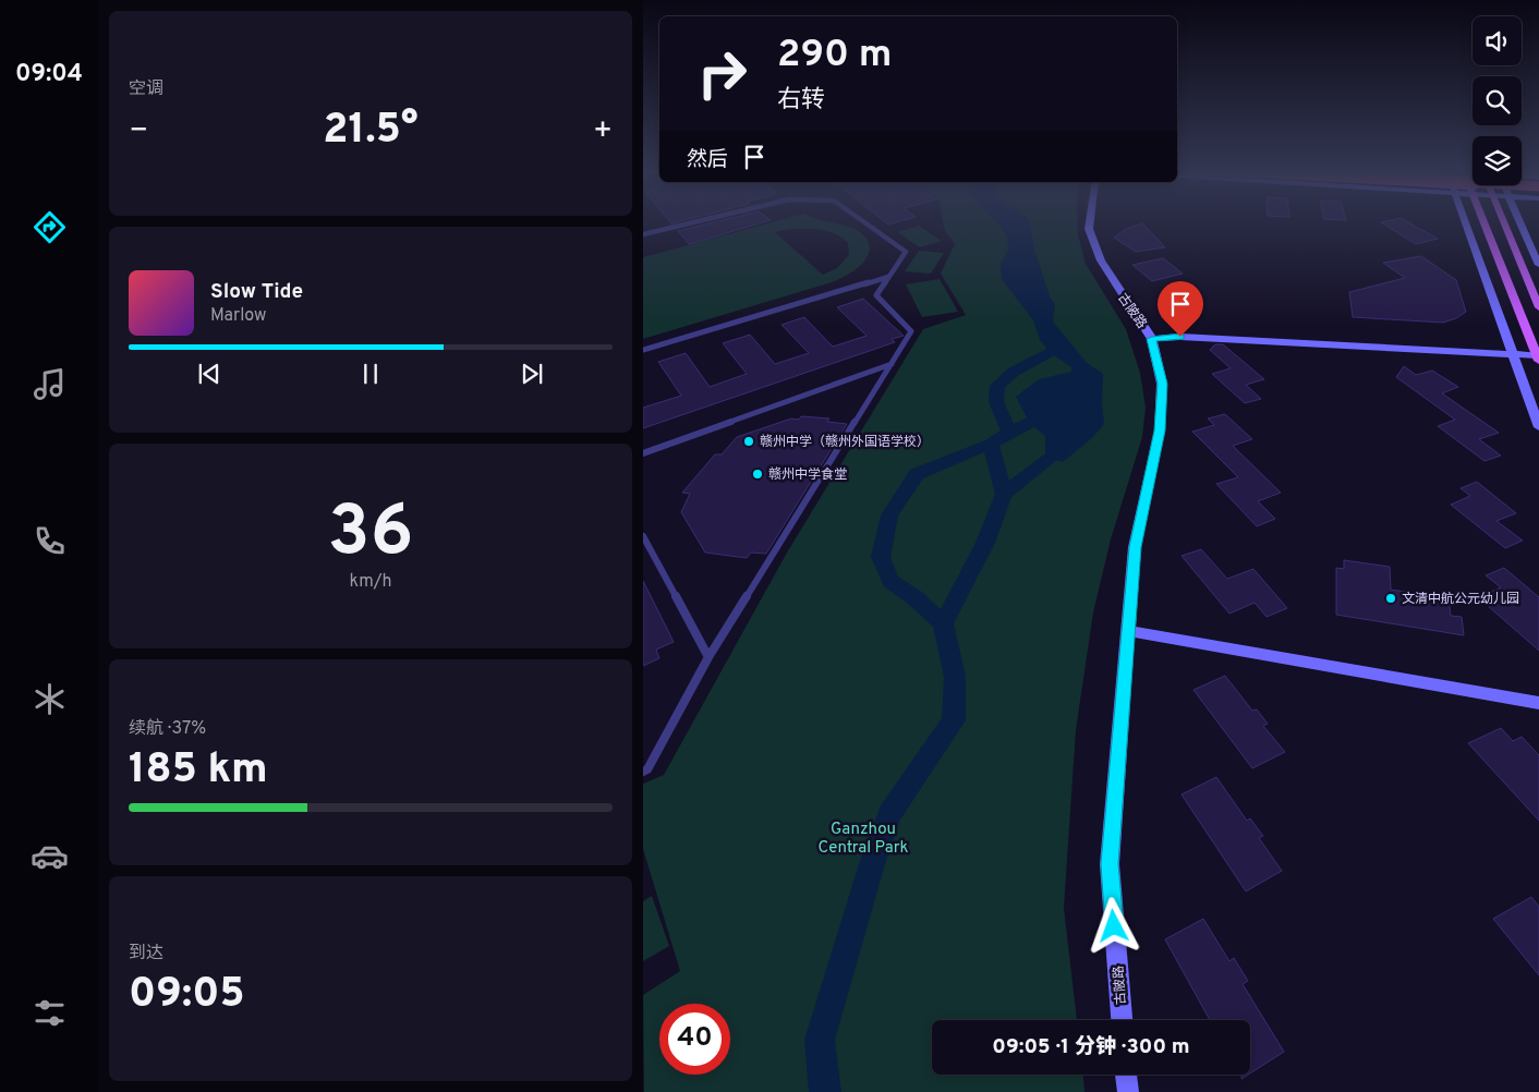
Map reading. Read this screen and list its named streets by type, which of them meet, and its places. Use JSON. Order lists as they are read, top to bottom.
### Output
{
  "streets": {
    "street": ["古陂路"]
  },
  "parks": ["Ganzhou Central Park"],
  "places": ["赣州中学（赣州外国语学校）", "赣州中学食堂", "文清中航公元幼儿园"],
  "page": {
    "tabs": "09:04",
    "tile": [
      "空调",
      ["36", "km/h"],
      ["续航 · 37%", "185 km"],
      ["到达", "09:05"]
    ],
    "turn": ["290 m", "右转"],
    "heat": ["−", "21.5°", "+"],
    "then": "然后",
    "song": ["Slow Tide", "Marlow"],
    "limit": "40",
    "trip": "09:05 · 1 分钟 · 300 m"
  }
}
